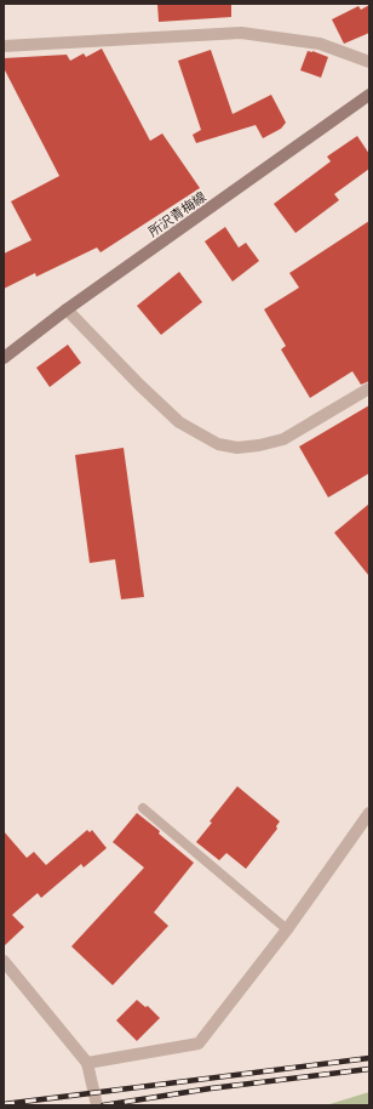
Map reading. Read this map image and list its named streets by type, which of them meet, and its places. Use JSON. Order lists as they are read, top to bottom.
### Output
{
  "streets": {
    "main road": ["所沢青梅線"]
  }
}
